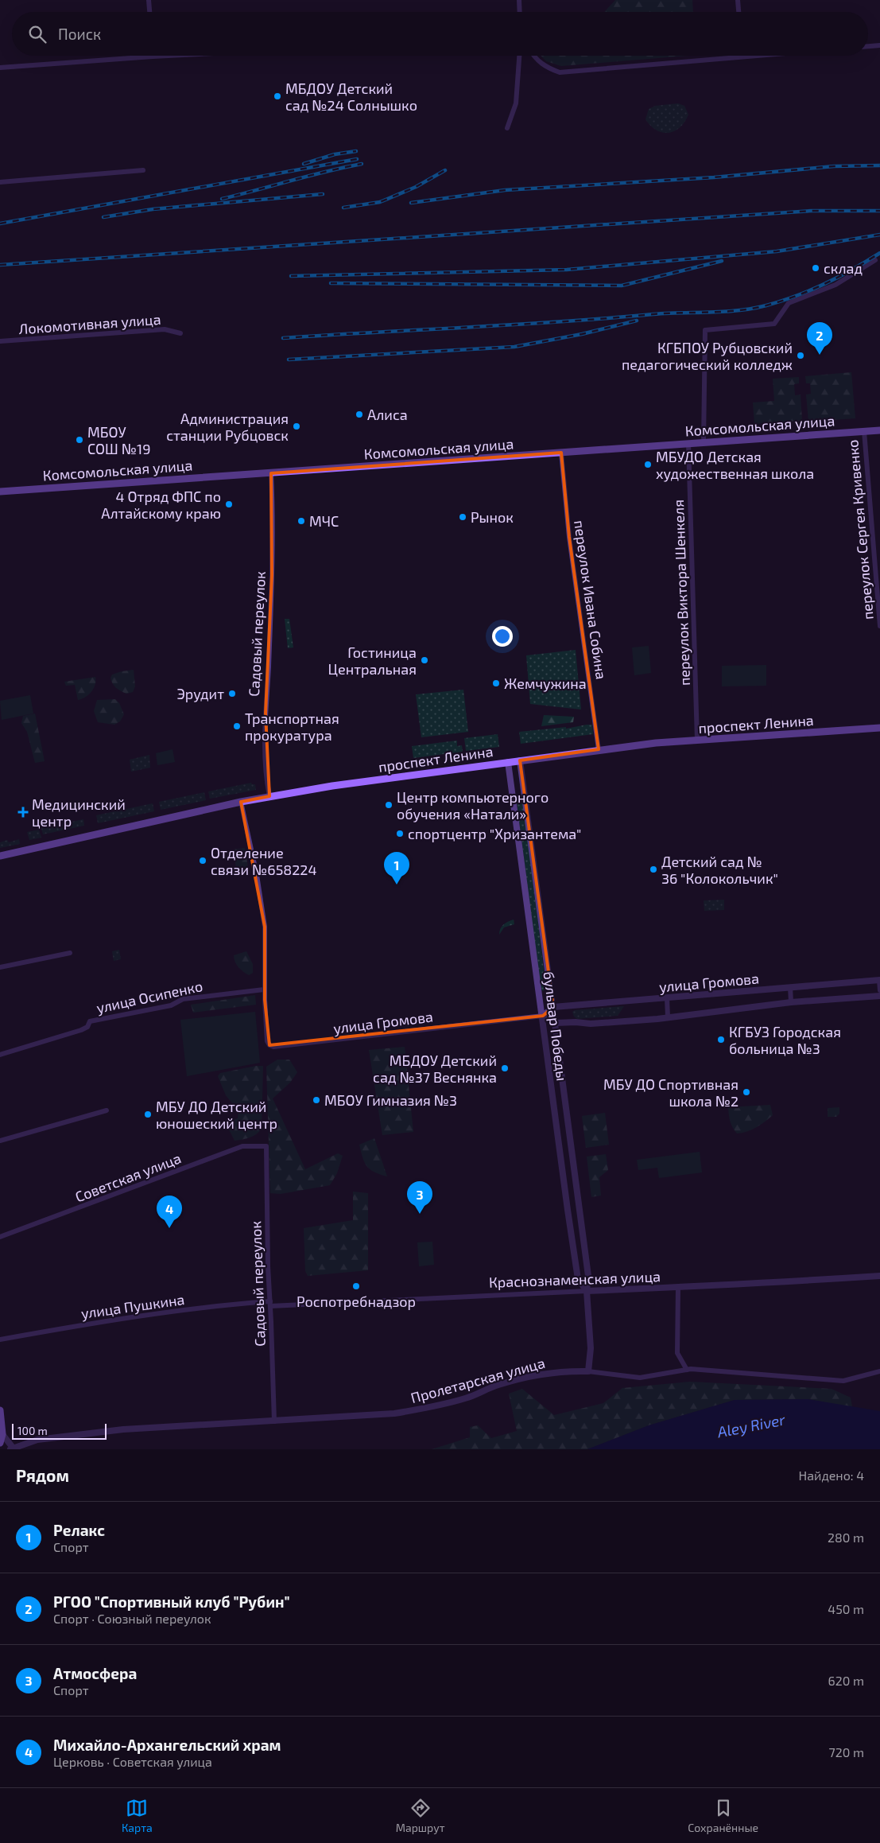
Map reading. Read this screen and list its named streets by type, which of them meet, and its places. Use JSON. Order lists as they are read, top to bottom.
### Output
{
  "streets": {
    "main road": ["Комсомольская улица", "проспект Ленина"],
    "street": [
      "Локомотивная улица",
      "переулок Сергея Кривенко",
      "переулок Виктора Шенкеля",
      "переулок Ивана Собина",
      "Садовый переулок",
      "улица Громова",
      "улица Осипенко",
      "бульвар Победы",
      "Советская улица",
      "Краснознаменская улица",
      "улица Пушкина",
      "Пролетарская улица"
    ]
  },
  "crossings": [
    ["Комсомольская улица", "переулок Сергея Кривенко"],
    ["Комсомольская улица", "переулок Виктора Шенкеля"],
    ["Комсомольская улица", "переулок Ивана Собина"],
    ["Комсомольская улица", "Садовый переулок"],
    ["переулок Виктора Шенкеля", "проспект Ленина"],
    ["переулок Ивана Собина", "проспект Ленина"],
    ["Садовый переулок", "проспект Ленина"],
    ["Садовый переулок", "Советская улица"],
    ["Садовый переулок", "Краснознаменская улица"],
    ["Садовый переулок", "улица Пушкина"],
    ["Садовый переулок", "Пролетарская улица"],
    ["проспект Ленина", "бульвар Победы"],
    ["улица Громова", "улица Осипенко"],
    ["улица Громова", "бульвар Победы"],
    ["бульвар Победы", "Краснознаменская улица"],
    ["бульвар Победы", "Пролетарская улица"],
    ["Краснознаменская улица", "улица Пушкина"]
  ],
  "water": ["Aley River"],
  "places": {
    "other": [
      "МБДОУ Детский сад №24 Солнышко",
      "склад",
      "КГБПОУ Рубцовский педагогический колледж",
      "Алиса",
      "Администрация станции Рубцовск",
      "МБОУ СОШ №19",
      "МБУДО Детская художественная школа",
      "4 Отряд ФПС по Алтайскому краю",
      "Рынок",
      "МЧС",
      "Гостиница Центральная",
      "Жемчужина",
      "Эрудит",
      "Транспортная прокуратура",
      "Центр компьютерного обучения «Натали»",
      "спортцентр \"Хризантема\"",
      "Отделение связи №658224",
      "Детский сад № 36 \"Колокольчик\"",
      "КГБУЗ Городская больница №3",
      "МБДОУ Детский сад №37 Веснянка",
      "МБУ ДО Спортивная школа №2",
      "МБОУ Гимназия №3",
      "МБУ ДО Детский юношеский центр",
      "Роспотребнадзор"
    ],
    "health": ["Медицинский центр"]
  },
  "scale_bar": "100 m",
  "page": {
    "search": "Поиск",
    "pins": [
      "2",
      "1",
      "3",
      "4"
    ],
    "scale": "100 m",
    "heading": ["Рядом", "Найдено: 4"],
    "list": [
      {
        "mark": "1",
        "name": "Релакс",
        "note": "Спорт",
        "value": "280 m"
      },
      {
        "mark": "2",
        "name": "РГОО \"Спортивный клуб \"Рубин\"",
        "note": "Спорт · Союзный переулок",
        "value": "450 m"
      },
      {
        "mark": "3",
        "name": "Атмосфера",
        "note": "Спорт",
        "value": "620 m"
      },
      {
        "mark": "4",
        "name": "Михайло-Архангельский храм",
        "note": "Церковь · Советская улица",
        "value": "720 m"
      }
    ],
    "nav": ["Карта", "Маршрут", "Сохранённые"]
  }
}
